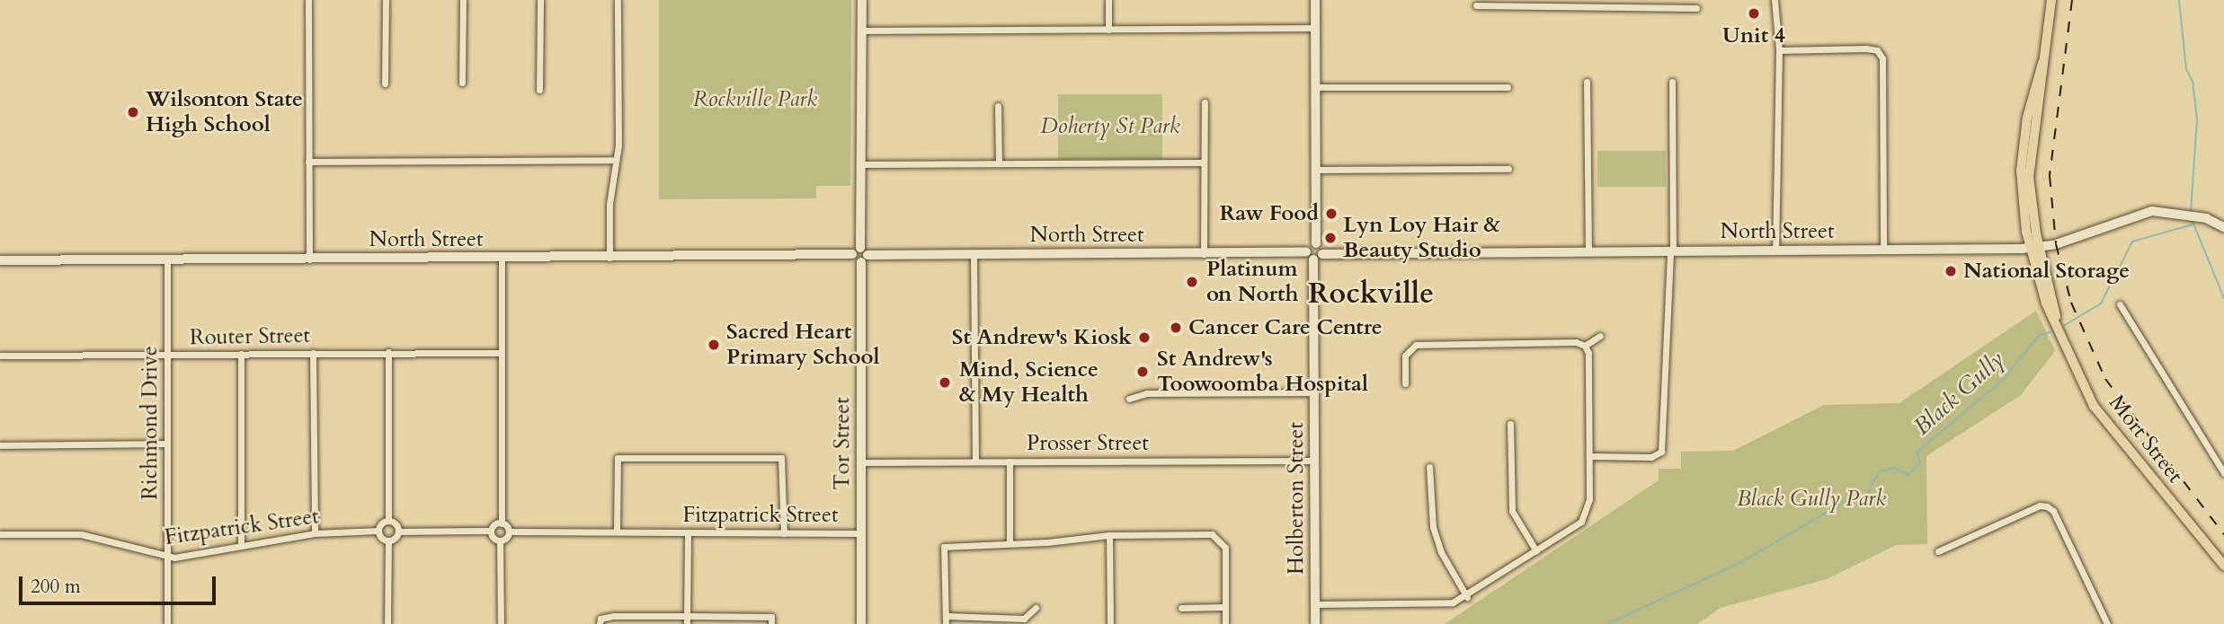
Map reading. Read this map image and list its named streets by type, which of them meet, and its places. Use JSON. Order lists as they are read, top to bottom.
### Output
{
  "streets": {
    "main road": ["Mort Street"],
    "street": [
      "North Street",
      "Router Street",
      "Richmond Drive",
      "Tor Street",
      "Prosser Street",
      "Holberton Street",
      "Fitzpatrick Street"
    ]
  },
  "crossings": [
    ["North Street", "Richmond Drive"],
    ["North Street", "Mort Street"],
    ["North Street", "Tor Street"],
    ["North Street", "Holberton Street"],
    ["Router Street", "Richmond Drive"],
    ["Richmond Drive", "Fitzpatrick Street"],
    ["Tor Street", "Prosser Street"],
    ["Tor Street", "Fitzpatrick Street"],
    ["Prosser Street", "Holberton Street"]
  ],
  "districts": ["Rockville"],
  "water": ["Black Gully"],
  "parks": ["Rockville Park", "Doherty St Park", "Black Gully Park"],
  "places": [
    "Unit 4",
    "Wilsonton State High School",
    "Raw Food",
    "Lyn Loy Hair & Beauty Studio",
    "National Storage",
    "Platinum on North",
    "Cancer Care Centre",
    "St Andrew's Kiosk",
    "Sacred Heart Primary School",
    "St Andrew's Toowoomba Hospital",
    "Mind, Science & My Health"
  ],
  "scale_bar": "200 m"
}
